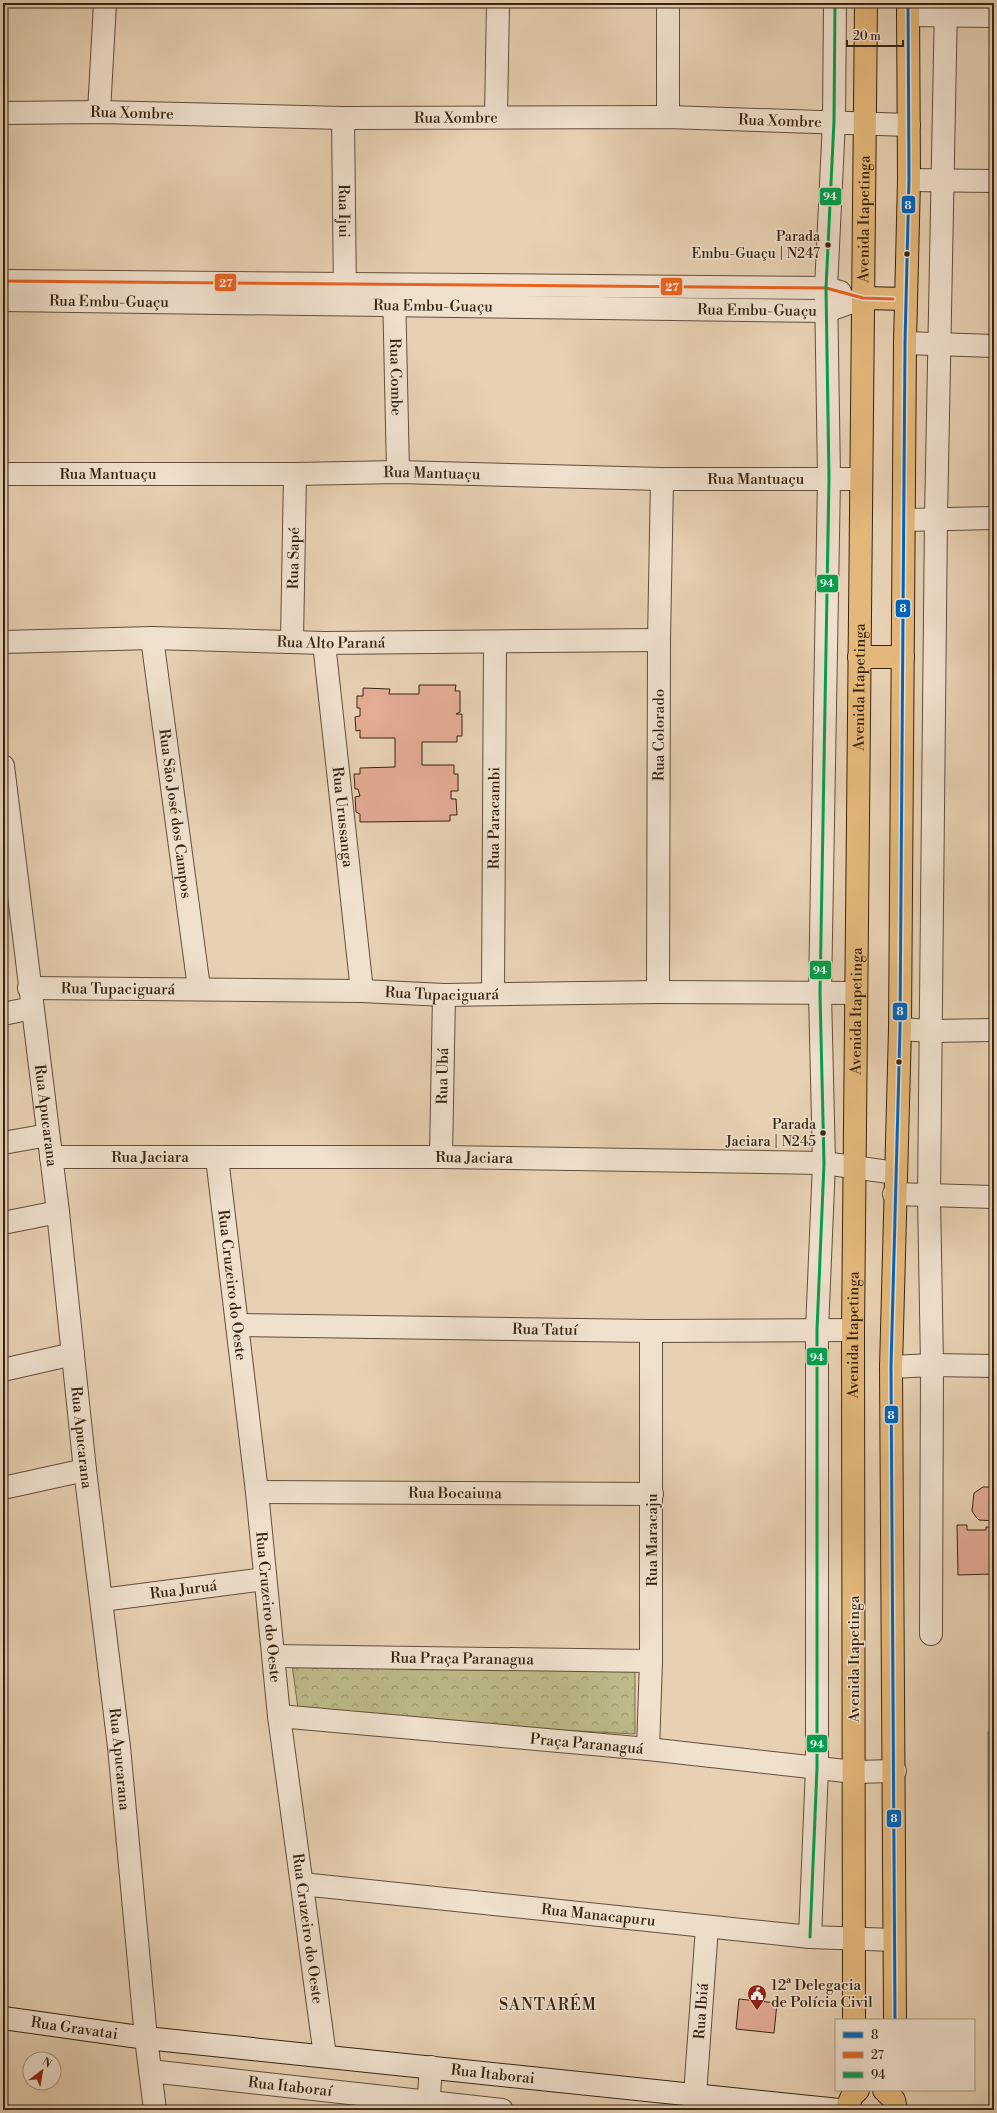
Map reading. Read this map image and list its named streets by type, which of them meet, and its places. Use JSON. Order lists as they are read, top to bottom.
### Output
{
  "streets": {
    "main road": ["Avenida Itapetinga"],
    "street": [
      "Rua Xombre",
      "Rua Ijui",
      "Rua Embu-Guaçu",
      "Rua Combe",
      "Rua Mantuaçu",
      "Rua Sapé",
      "Rua Alto Paraná",
      "Rua Colorado",
      "Rua São José dos Campos",
      "Rua Urussanga",
      "Rua Paracambi",
      "Rua Tupaciguará",
      "Rua Ubá",
      "Rua Apucarana",
      "Rua Jaciara",
      "Rua Cruzeiro do Oeste",
      "Rua Tatuí",
      "Rua Bocaiuna",
      "Rua Maracaju",
      "Rua Juruá",
      "Rua Praça Paranagua",
      "Praça Paranaguá",
      "Rua Manacapuru",
      "Rua Ibiá",
      "Rua Gravatai",
      "Rua Itaborai",
      "Rua Itaboraí"
    ]
  },
  "crossings": [
    ["Rua Xombre", "Rua Ijui"],
    ["Rua Xombre", "Avenida Itapetinga"],
    ["Rua Ijui", "Rua Embu-Guaçu"],
    ["Avenida Itapetinga", "Rua Embu-Guaçu"],
    ["Avenida Itapetinga", "Rua Mantuaçu"],
    ["Avenida Itapetinga", "Rua Tupaciguará"],
    ["Avenida Itapetinga", "Rua Jaciara"],
    ["Avenida Itapetinga", "Rua Tatuí"],
    ["Avenida Itapetinga", "Praça Paranaguá"],
    ["Avenida Itapetinga", "Rua Manacapuru"],
    ["Rua Embu-Guaçu", "Rua Combe"],
    ["Rua Combe", "Rua Mantuaçu"],
    ["Rua Mantuaçu", "Rua Sapé"],
    ["Rua Mantuaçu", "Rua Colorado"],
    ["Rua Sapé", "Rua Alto Paraná"],
    ["Rua Alto Paraná", "Rua Colorado"],
    ["Rua Alto Paraná", "Rua São José dos Campos"],
    ["Rua Alto Paraná", "Rua Urussanga"],
    ["Rua Alto Paraná", "Rua Paracambi"],
    ["Rua Colorado", "Rua Tupaciguará"],
    ["Rua São José dos Campos", "Rua Tupaciguará"],
    ["Rua Urussanga", "Rua Tupaciguará"],
    ["Rua Paracambi", "Rua Tupaciguará"],
    ["Rua Tupaciguará", "Rua Ubá"],
    ["Rua Tupaciguará", "Rua Apucarana"],
    ["Rua Ubá", "Rua Jaciara"],
    ["Rua Apucarana", "Rua Jaciara"],
    ["Rua Apucarana", "Rua Juruá"],
    ["Rua Apucarana", "Rua Gravatai"],
    ["Rua Apucarana", "Rua Itaborai"],
    ["Rua Apucarana", "Rua Itaboraí"],
    ["Rua Jaciara", "Rua Cruzeiro do Oeste"],
    ["Rua Cruzeiro do Oeste", "Rua Tatuí"],
    ["Rua Cruzeiro do Oeste", "Rua Bocaiuna"],
    ["Rua Cruzeiro do Oeste", "Rua Juruá"],
    ["Rua Cruzeiro do Oeste", "Rua Praça Paranagua"],
    ["Rua Cruzeiro do Oeste", "Praça Paranaguá"],
    ["Rua Cruzeiro do Oeste", "Rua Manacapuru"],
    ["Rua Cruzeiro do Oeste", "Rua Itaborai"],
    ["Rua Tatuí", "Rua Maracaju"],
    ["Rua Bocaiuna", "Rua Maracaju"],
    ["Rua Maracaju", "Rua Praça Paranagua"],
    ["Rua Maracaju", "Praça Paranaguá"],
    ["Rua Manacapuru", "Rua Ibiá"],
    ["Rua Ibiá", "Rua Itaborai"],
    ["Rua Gravatai", "Rua Itaborai"]
  ],
  "districts": ["SANTARÉM"],
  "places": {
    "other": ["Parada Embu-Guaçu | N247", "Parada Jaciara | N245"],
    "public building": ["12ª Delegacia de Polícia Civil"]
  },
  "lines": ["transit line 8", "transit line 94", "transit line 27"],
  "legend": ["8", "27", "94"],
  "scale_bar": "20 m",
  "north": "top right"
}
